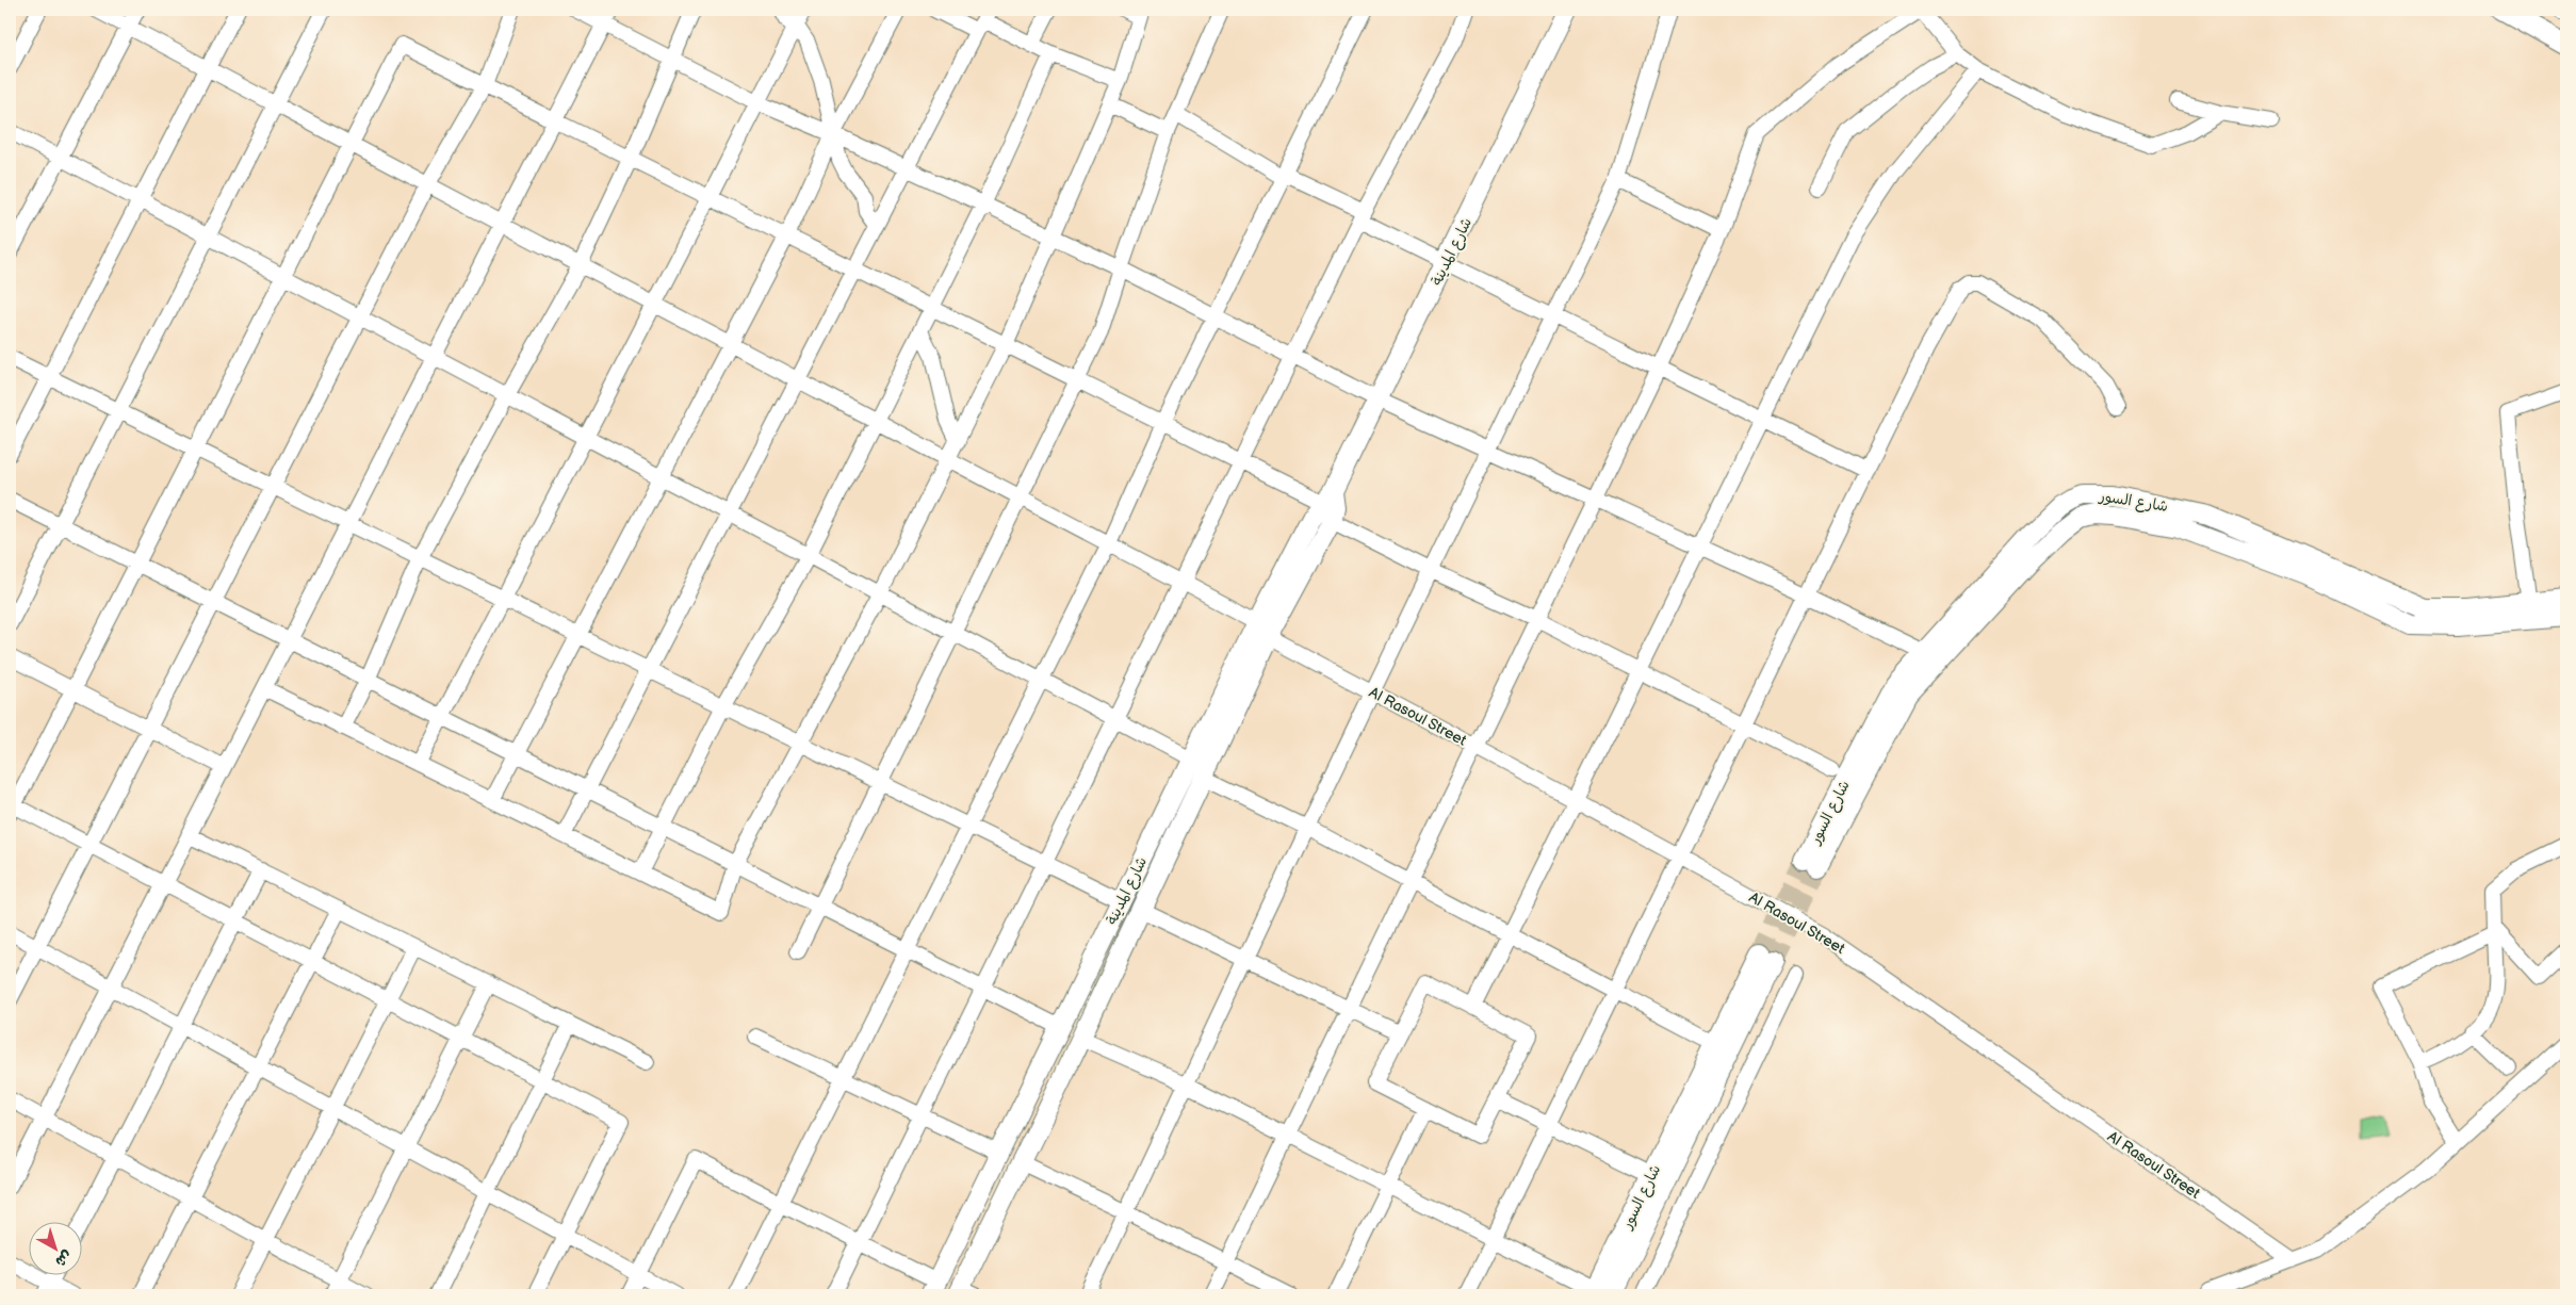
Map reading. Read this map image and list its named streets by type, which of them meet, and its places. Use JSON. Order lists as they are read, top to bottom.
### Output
{
  "streets": {
    "main road": ["شارع المدينة", "شارع السور"],
    "street": ["Al Rasoul Street"]
  },
  "crossings": [
    ["شارع المدينة", "Al Rasoul Street"]
  ],
  "north": "bottom right"
}
